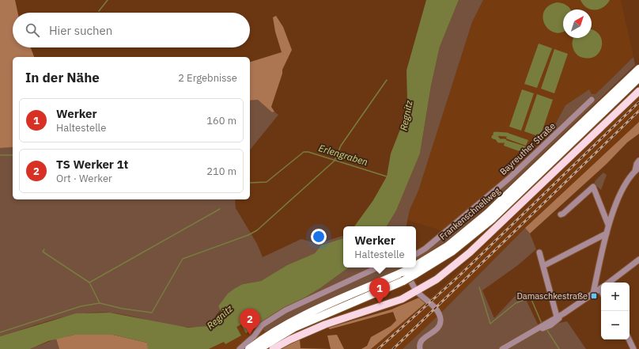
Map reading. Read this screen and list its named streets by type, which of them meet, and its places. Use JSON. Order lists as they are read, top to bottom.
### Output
{
  "streets": {
    "highway": ["Frankenschnellweg"],
    "street": ["Bayreuther Straße"]
  },
  "water": ["Regnitz", "Erlengraben"],
  "places": {
    "transit": ["Damaschkestraße"]
  },
  "north": "top right",
  "page": {
    "search": "Hier suchen",
    "heading": ["In der Nähe", "2 Ergebnisse"],
    "list": [
      {
        "mark": "1",
        "name": "Werker",
        "note": "Haltestelle",
        "value": "160 m"
      },
      {
        "mark": "2",
        "name": "TS Werker 1t",
        "note": "Ort · Werker",
        "value": "210 m"
      }
    ],
    "popup": ["Werker", "Haltestelle"],
    "pins": ["1", "2"],
    "map_buttons": ["+", "−"]
  }
}
